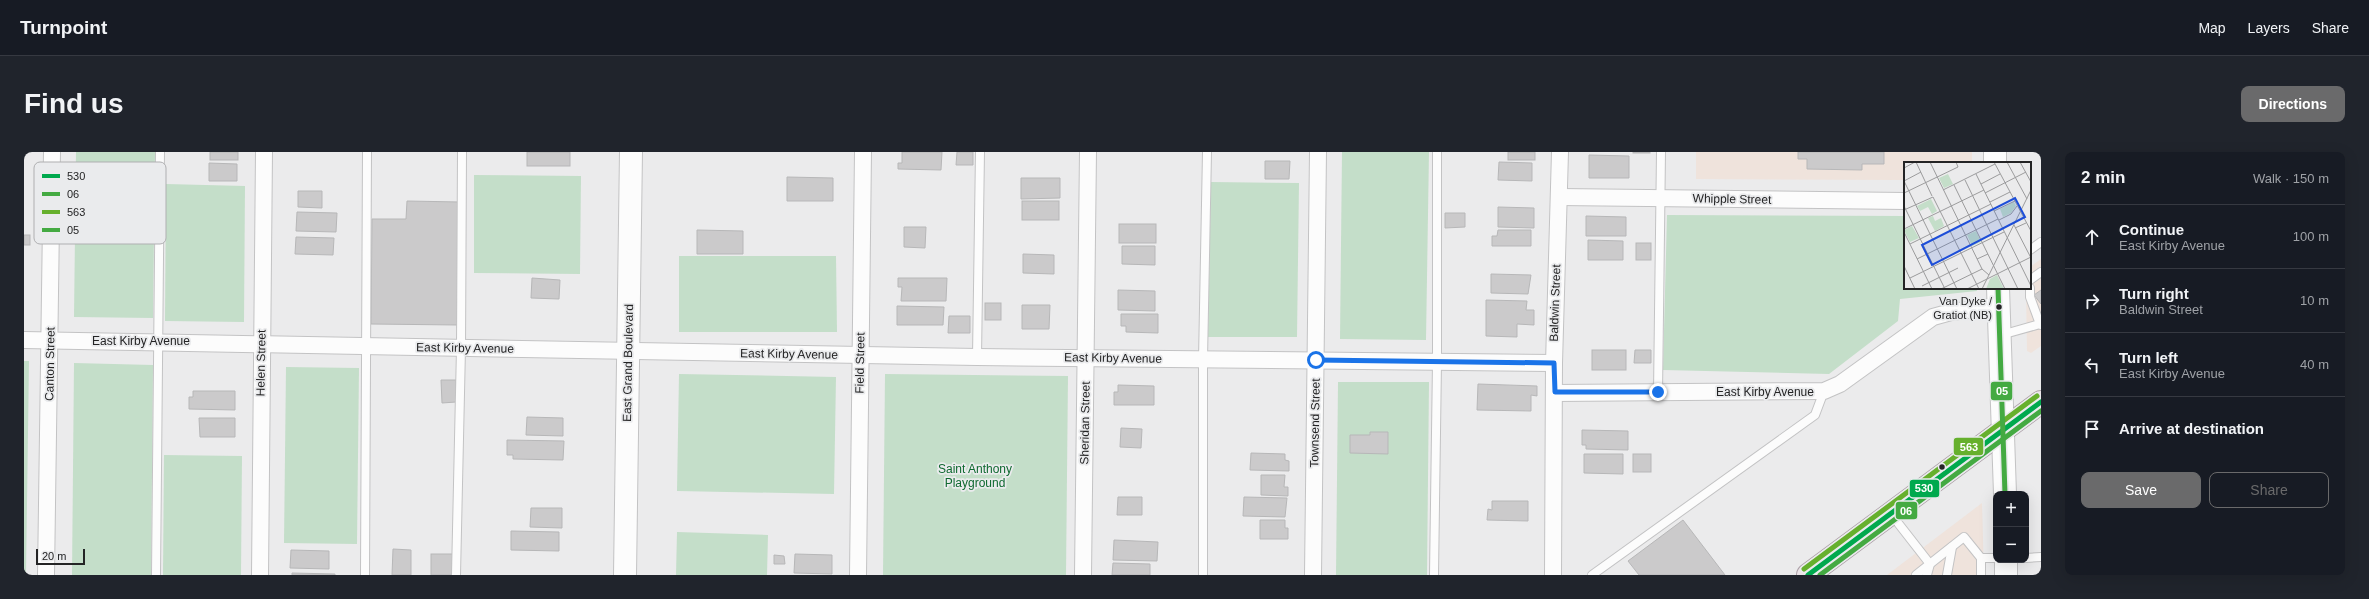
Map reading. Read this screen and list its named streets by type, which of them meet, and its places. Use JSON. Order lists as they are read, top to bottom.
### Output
{
  "streets": {
    "main road": ["East Grand Boulevard"],
    "street": [
      "Whipple Street",
      "Baldwin Street",
      "East Kirby Avenue",
      "Helen Street",
      "Field Street",
      "Canton Street",
      "Sheridan Street",
      "Townsend Street"
    ]
  },
  "crossings": [
    ["Whipple Street", "Baldwin Street"],
    ["Baldwin Street", "East Kirby Avenue"],
    ["East Kirby Avenue", "Helen Street"],
    ["East Kirby Avenue", "East Grand Boulevard"],
    ["East Kirby Avenue", "Field Street"],
    ["East Kirby Avenue", "Canton Street"],
    ["East Kirby Avenue", "Sheridan Street"],
    ["East Kirby Avenue", "Townsend Street"]
  ],
  "parks": ["Saint Anthony Playground"],
  "places": ["Van Dyke / Gratiot (NB)"],
  "lines": [
    "transit line 05",
    "transit line 563",
    "transit line 530",
    "transit line 06"
  ],
  "legend": [
    "530",
    "06",
    "563",
    "05"
  ],
  "scale_bar": "20 m",
  "page": {
    "header": "Turnpoint",
    "nav": ["Map", "Layers", "Share"],
    "buttons": [
      "Directions",
      ["Save", "Share"]
    ],
    "title": "Find us",
    "heading": ["2 min", "Walk · 150 m"],
    "list": [
      ["Continue", "East Kirby Avenue", "100 m"],
      ["Turn right", "Baldwin Street", "10 m"],
      ["Turn left", "East Kirby Avenue", "40 m"],
      "Arrive at destination"
    ],
    "map_buttons": ["+", "−"],
    "scale": "20 m"
  }
}
